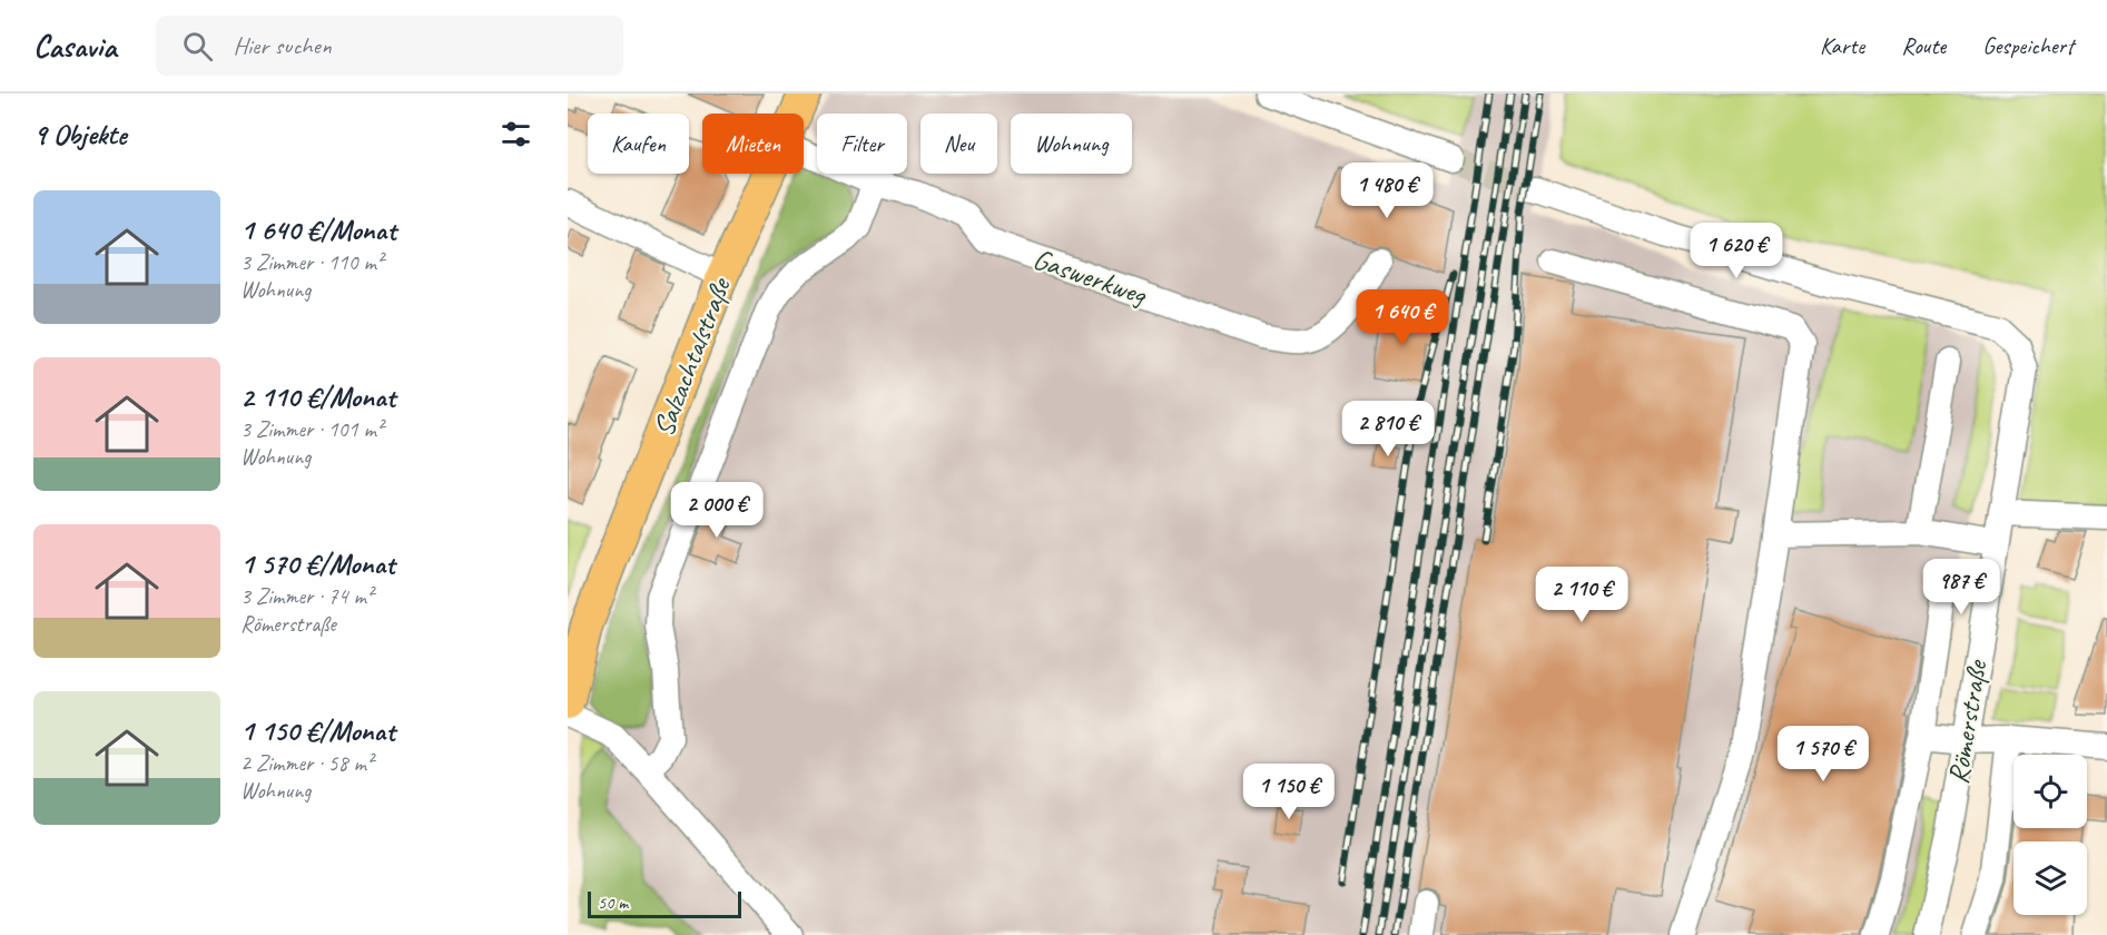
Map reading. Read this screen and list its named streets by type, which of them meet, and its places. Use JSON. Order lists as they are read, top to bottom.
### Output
{
  "streets": {
    "main road": ["Salzachtalstraße"],
    "street": ["Gaswerkweg", "Römerstraße"]
  },
  "scale_bar": "50 m",
  "page": {
    "header": "Casavia",
    "search": "Hier suchen",
    "nav": ["Karte", "Route", "Gespeichert"],
    "heading": "9 Objekte",
    "chip": [
      "Kaufen",
      "Mieten",
      "Filter",
      "Neu",
      "Wohnung"
    ],
    "price": [
      "1 480 €",
      "1 620 €",
      "1 640 €",
      "2 810 €",
      "2 000 €",
      "987 €",
      "2 110 €",
      "1 570 €",
      "1 150 €"
    ],
    "list": [
      {
        "name": "1 640 €/Monat",
        "note": "3 Zimmer · 110 m² · Wohnung"
      },
      {
        "name": "2 110 €/Monat",
        "note": "3 Zimmer · 101 m² · Wohnung"
      },
      {
        "name": "1 570 €/Monat",
        "note": "3 Zimmer · 74 m² · Römerstraße"
      },
      {
        "name": "1 150 €/Monat",
        "note": "2 Zimmer · 58 m² · Wohnung"
      }
    ],
    "scale": "50 m"
  }
}
